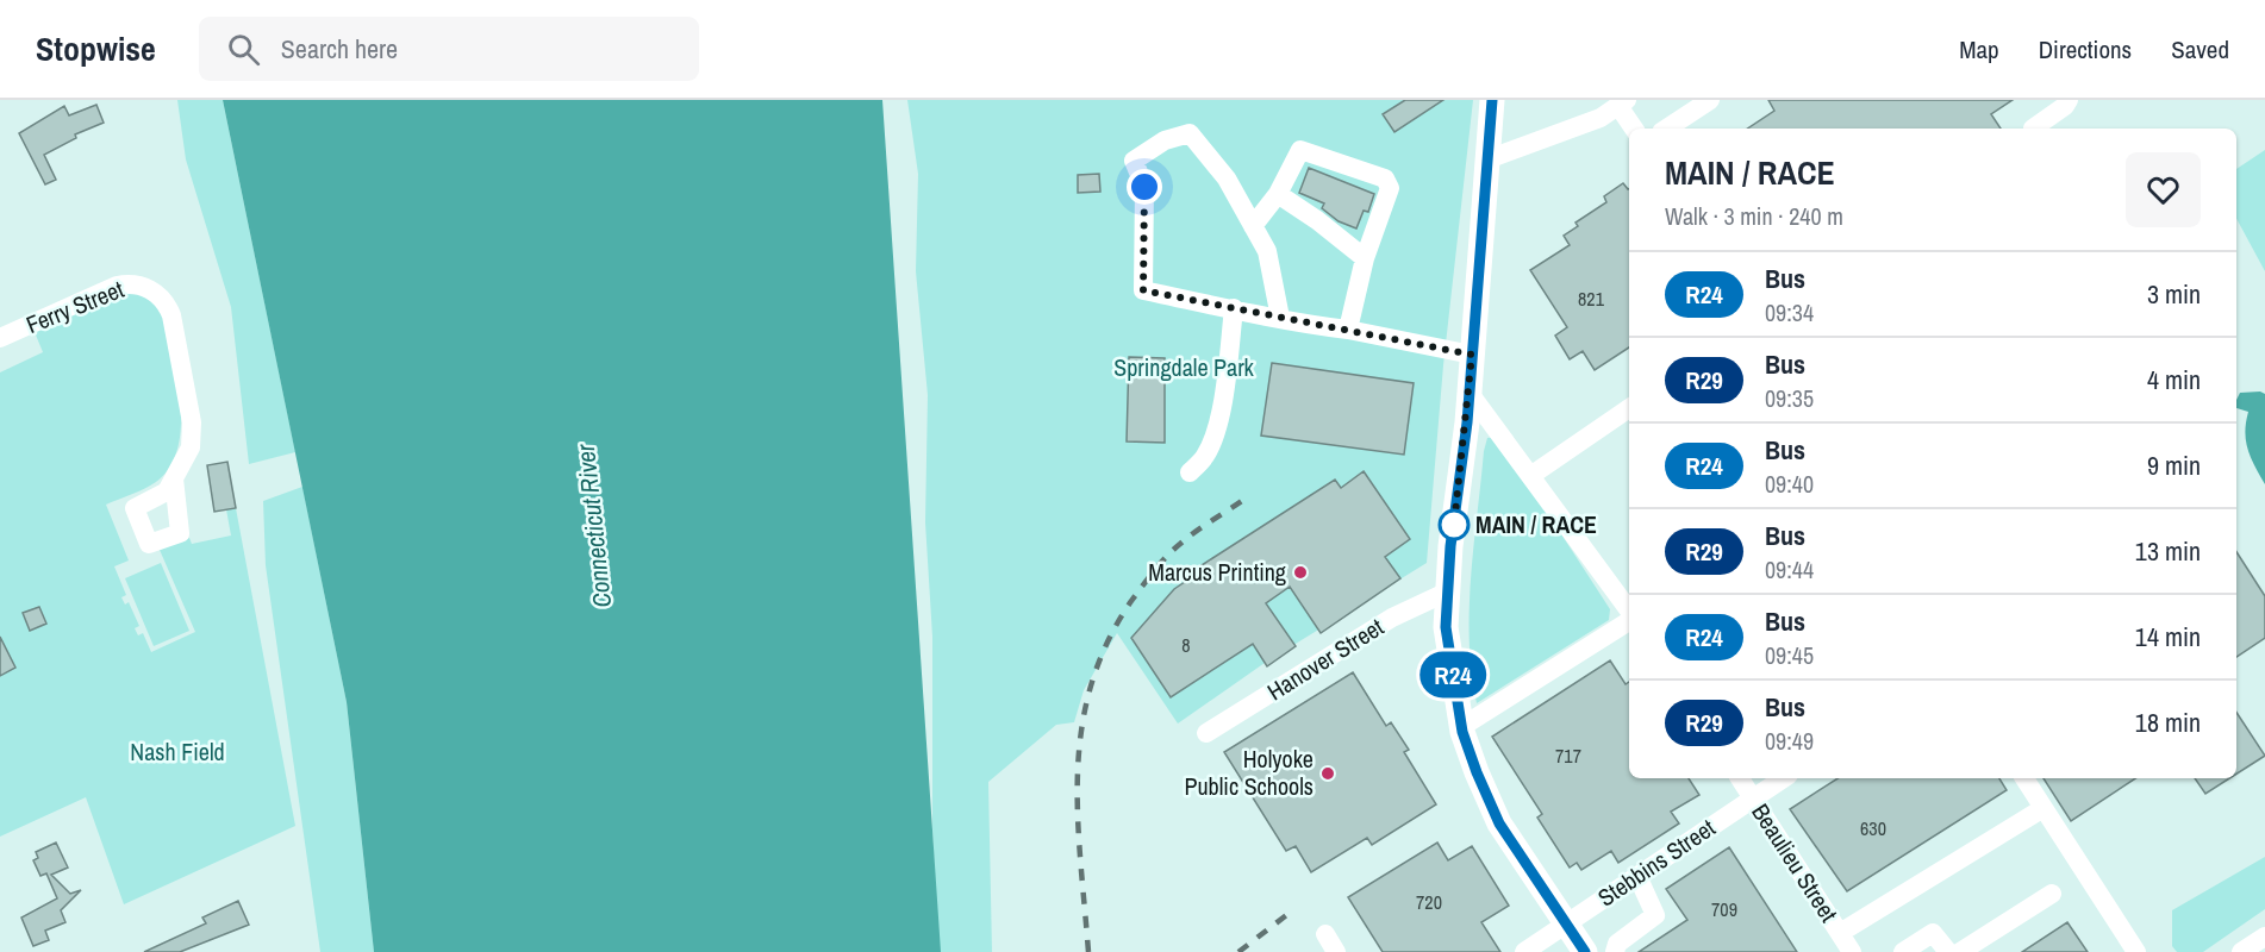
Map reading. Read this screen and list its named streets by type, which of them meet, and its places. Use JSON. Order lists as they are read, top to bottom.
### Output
{
  "streets": {
    "street": [
      "Ferry Street",
      "Hanover Street",
      "Stebbins Street",
      "Beaulieu Street"
    ]
  },
  "crossings": [
    ["Stebbins Street", "Beaulieu Street"]
  ],
  "water": ["Connecticut River"],
  "parks": ["Springdale Park", "Nash Field"],
  "places": ["MAIN / RACE", "Marcus Printing", "Holyoke Public Schools"],
  "lines": ["bus line R24"],
  "house_numbers": [
    "821",
    "8",
    "717",
    "630",
    "720",
    "709"
  ],
  "page": {
    "header": "Stopwise",
    "search": "Search here",
    "nav": ["Map", "Directions", "Saved"],
    "on_map": "R24",
    "heading": ["MAIN / RACE", "Walk · 3 min · 240 m"],
    "list": [
      {
        "mark": "R24",
        "name": "Bus",
        "note": "09:34",
        "value": "3 min"
      },
      {
        "mark": "R29",
        "name": "Bus",
        "note": "09:35",
        "value": "4 min"
      },
      {
        "mark": "R24",
        "name": "Bus",
        "note": "09:40",
        "value": "9 min"
      },
      {
        "mark": "R29",
        "name": "Bus",
        "note": "09:44",
        "value": "13 min"
      },
      {
        "mark": "R24",
        "name": "Bus",
        "note": "09:45",
        "value": "14 min"
      },
      {
        "mark": "R29",
        "name": "Bus",
        "note": "09:49",
        "value": "18 min"
      }
    ]
  }
}
